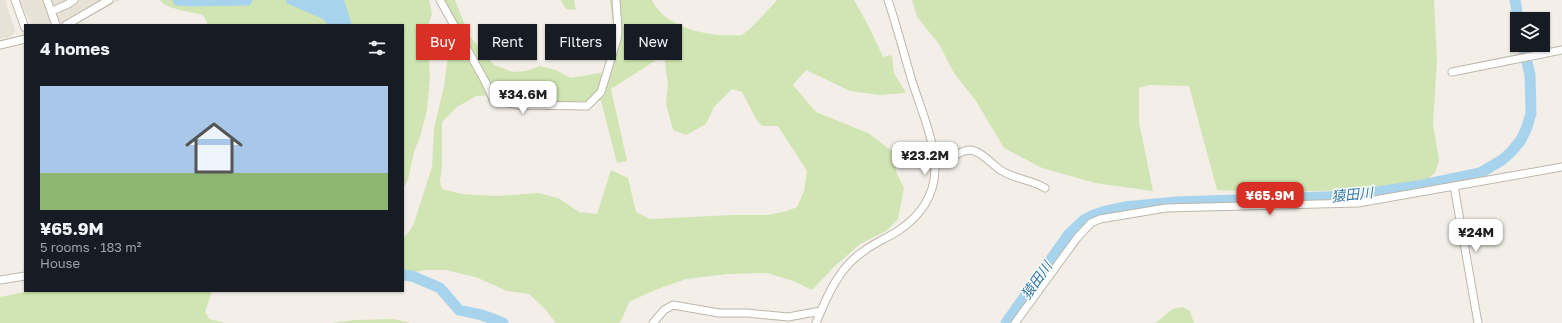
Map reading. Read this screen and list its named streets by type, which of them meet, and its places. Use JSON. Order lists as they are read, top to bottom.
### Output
{
  "water": ["猿田川"],
  "page": {
    "chip": [
      "Buy",
      "Rent",
      "Filters",
      "New"
    ],
    "heading": "4 homes",
    "list": [
      {
        "name": "¥65.9M",
        "note": "5 rooms · 183 m² · House"
      }
    ],
    "price": [
      "¥34.6M",
      "¥23.2M",
      "¥65.9M",
      "¥24M"
    ]
  }
}
